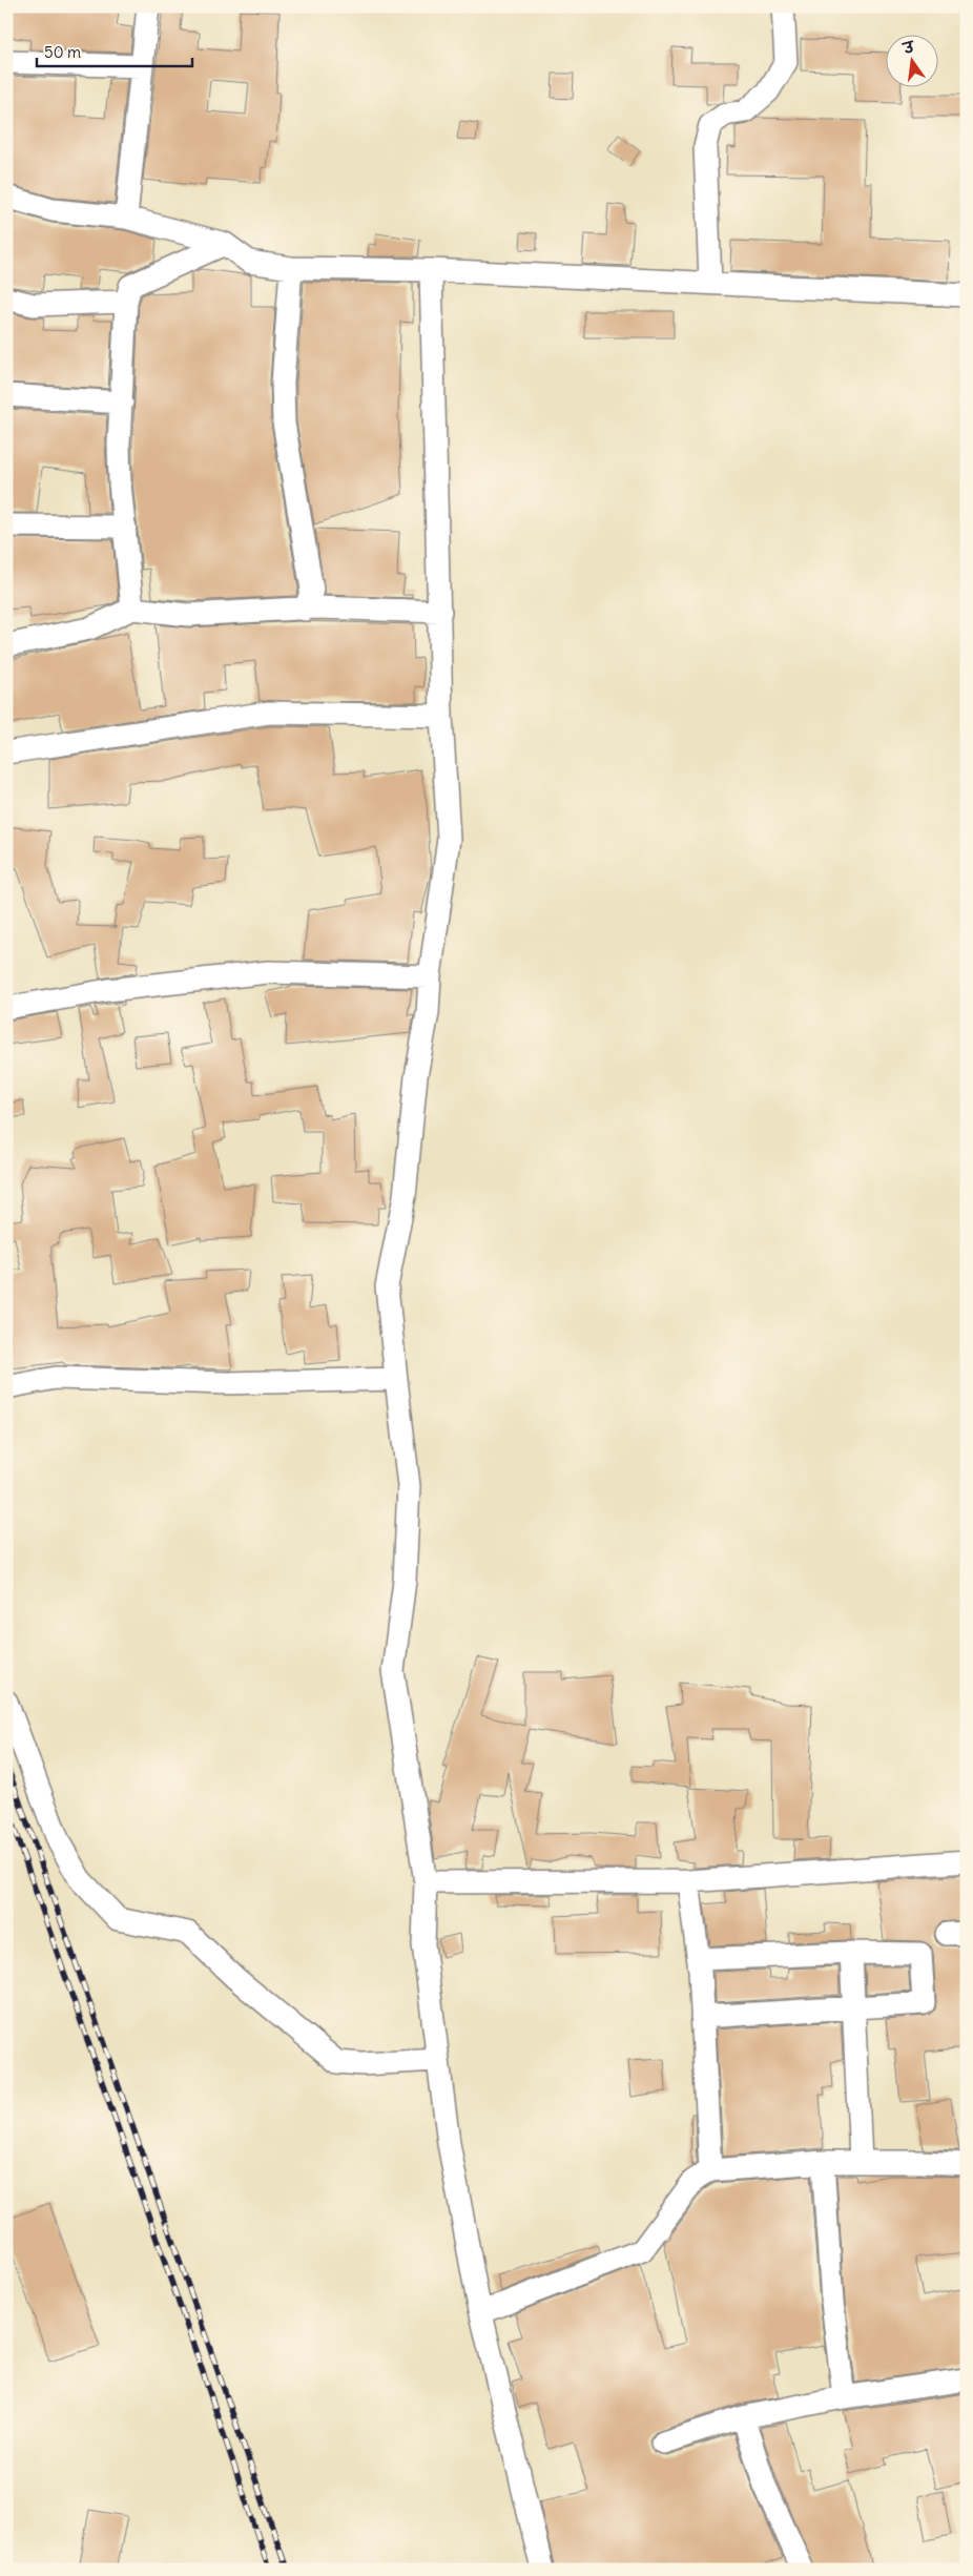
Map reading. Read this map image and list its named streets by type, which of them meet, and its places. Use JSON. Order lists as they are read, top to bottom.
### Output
{
  "scale_bar": "50 m",
  "north": "top"
}
